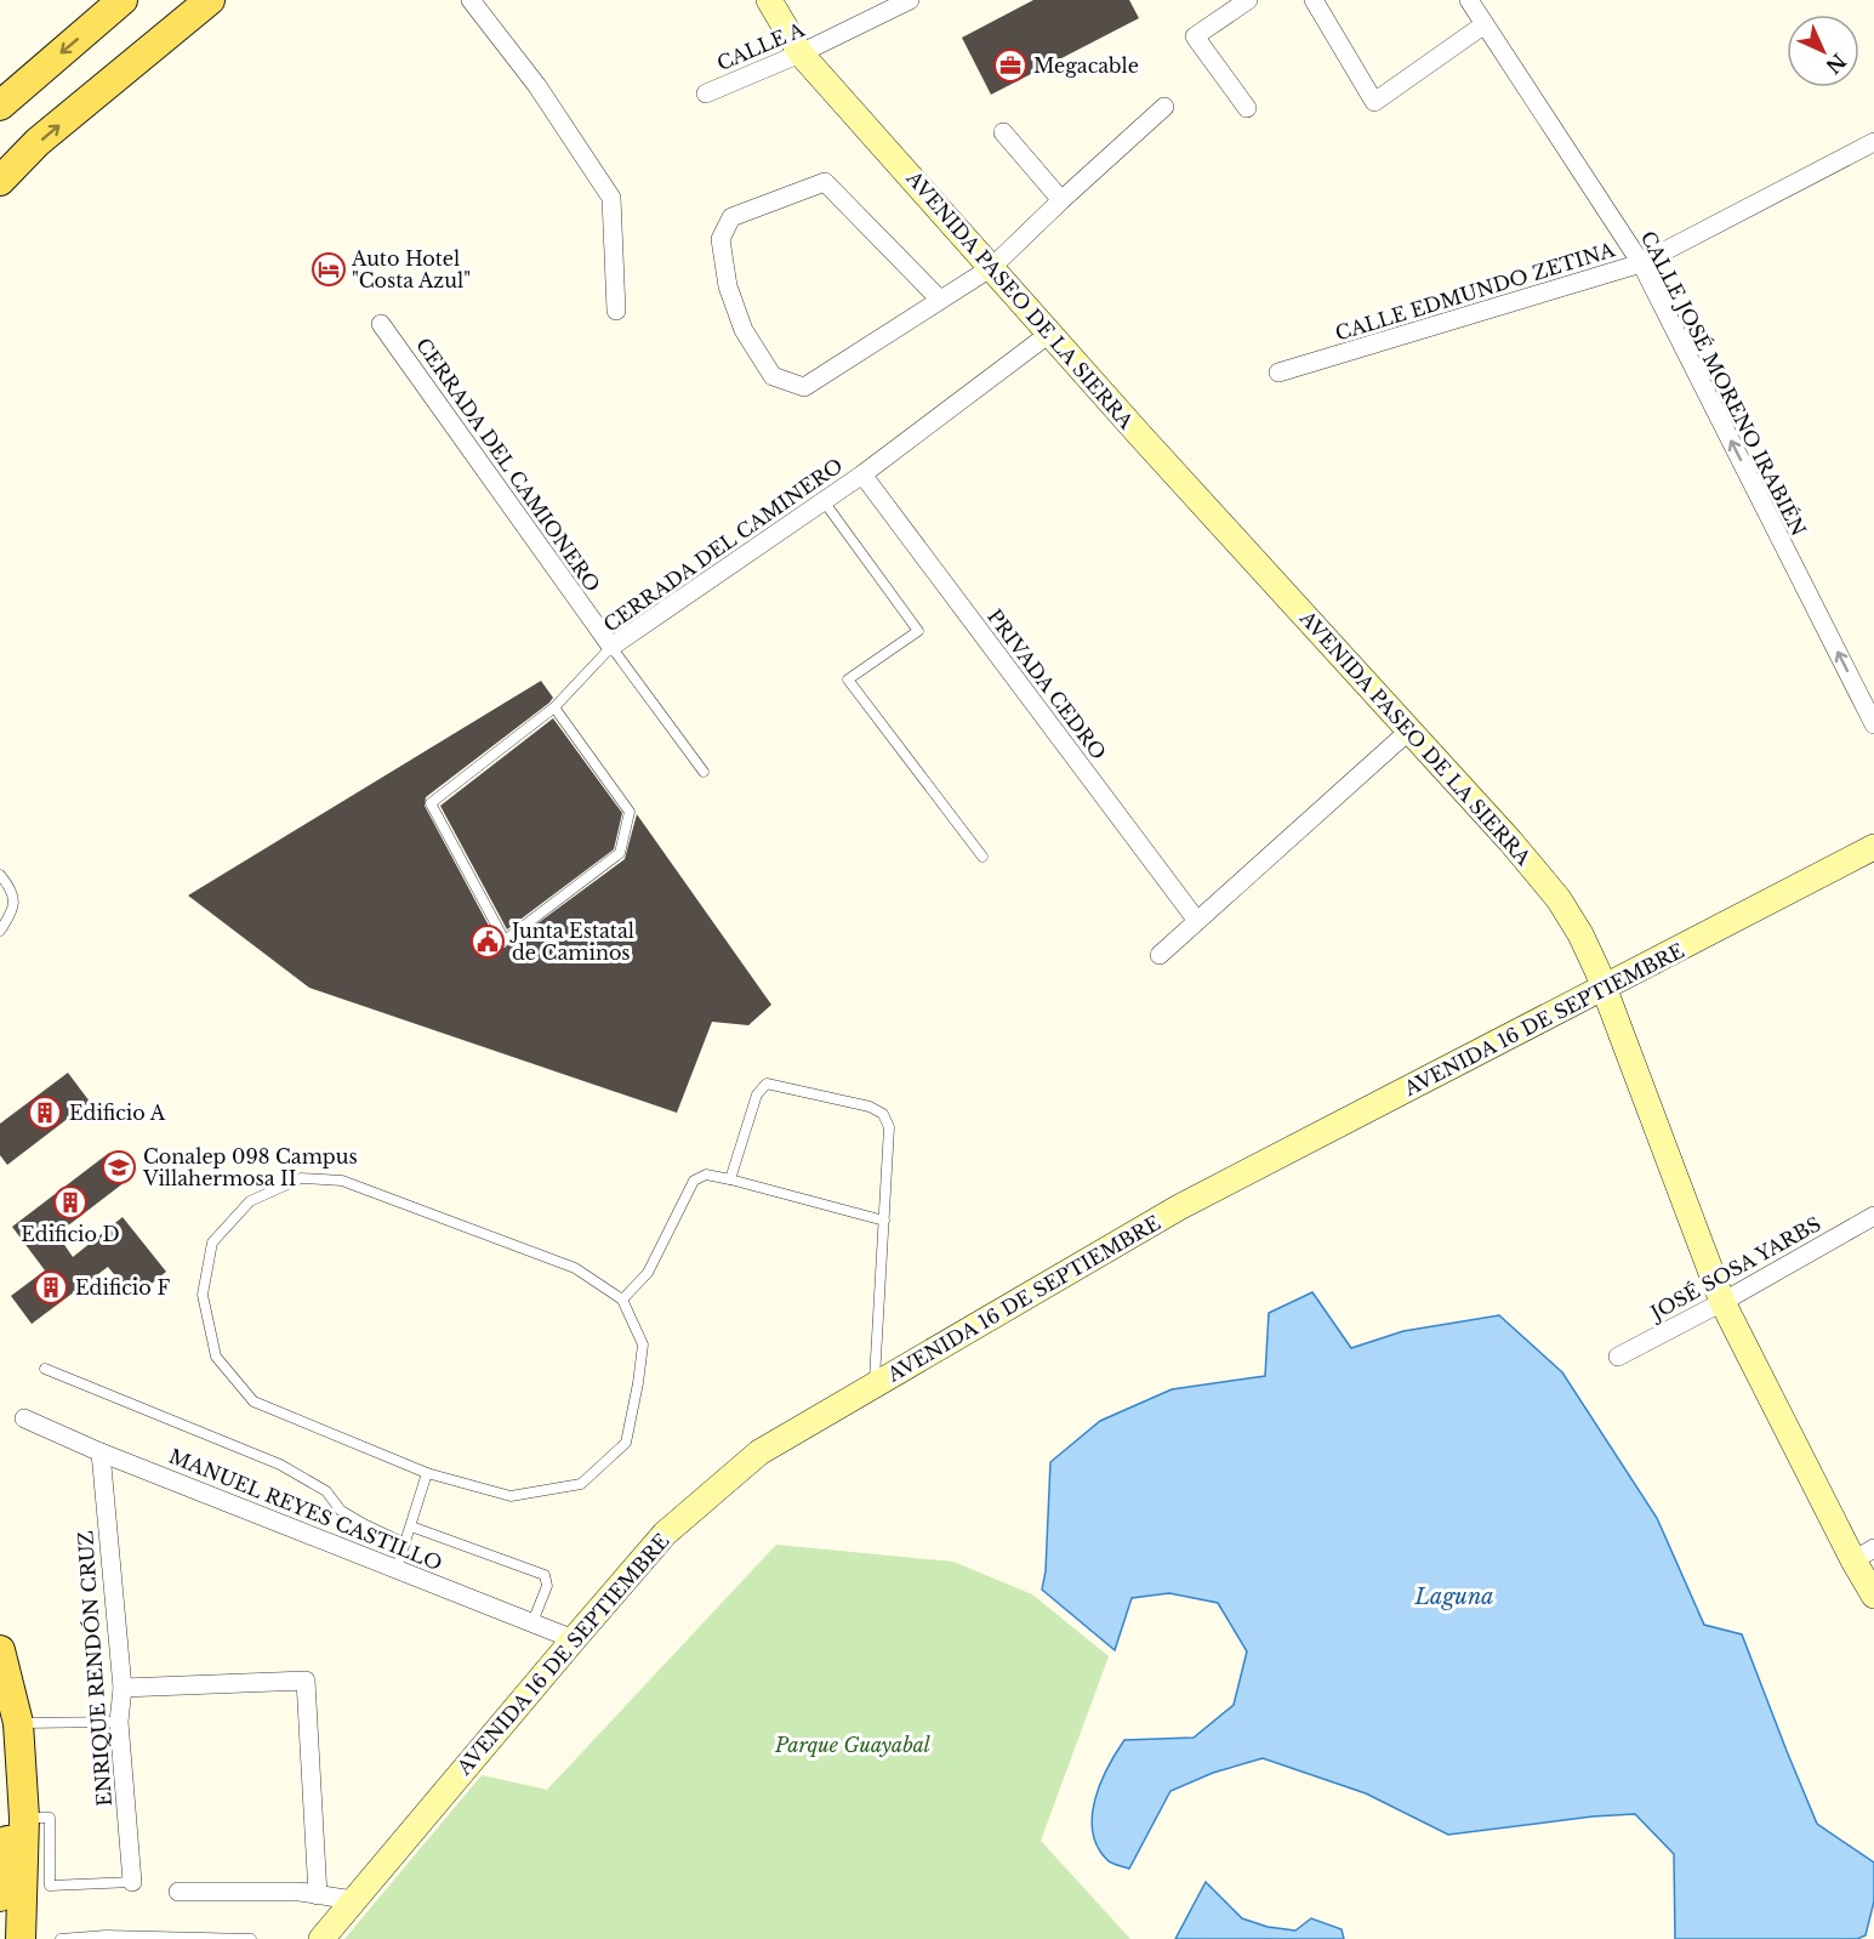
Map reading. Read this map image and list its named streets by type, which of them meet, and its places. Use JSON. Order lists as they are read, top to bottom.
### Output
{
  "streets": {
    "main road": ["AVENIDA PASEO DE LA SIERRA", "AVENIDA 16 DE SEPTIEMBRE"],
    "street": [
      "CALLE A",
      "CALLE EDMUNDO ZETINA",
      "CALLE JOSÉ MORENO IRABIÉN",
      "CERRADA DEL CAMIONERO",
      "CERRADA DEL CAMINERO",
      "PRIVADA CEDRO",
      "JOSÉ SOSA YARBS",
      "MANUEL REYES CASTILLO",
      "ENRIQUE RENDÓN CRUZ"
    ]
  },
  "crossings": [
    ["CALLE A", "AVENIDA PASEO DE LA SIERRA"],
    ["CALLE EDMUNDO ZETINA", "CALLE JOSÉ MORENO IRABIÉN"],
    ["AVENIDA PASEO DE LA SIERRA", "CERRADA DEL CAMINERO"],
    ["AVENIDA PASEO DE LA SIERRA", "AVENIDA 16 DE SEPTIEMBRE"],
    ["AVENIDA PASEO DE LA SIERRA", "JOSÉ SOSA YARBS"],
    ["CERRADA DEL CAMIONERO", "CERRADA DEL CAMINERO"],
    ["CERRADA DEL CAMINERO", "PRIVADA CEDRO"],
    ["AVENIDA 16 DE SEPTIEMBRE", "MANUEL REYES CASTILLO"],
    ["MANUEL REYES CASTILLO", "ENRIQUE RENDÓN CRUZ"]
  ],
  "one_way": ["CALLE JOSÉ MORENO IRABIÉN"],
  "water": ["Laguna"],
  "parks": ["Parque Guayabal"],
  "places": {
    "office": ["Megacable"],
    "hotel": ["Auto Hotel \"Costa Azul\""],
    "public building": ["Junta Estatal de Caminos"],
    "building": ["Edificio A", "Edificio D", "Edificio F"],
    "school or university": ["Conalep 098 Campus Villahermosa II"]
  },
  "north": "bottom right"
}
